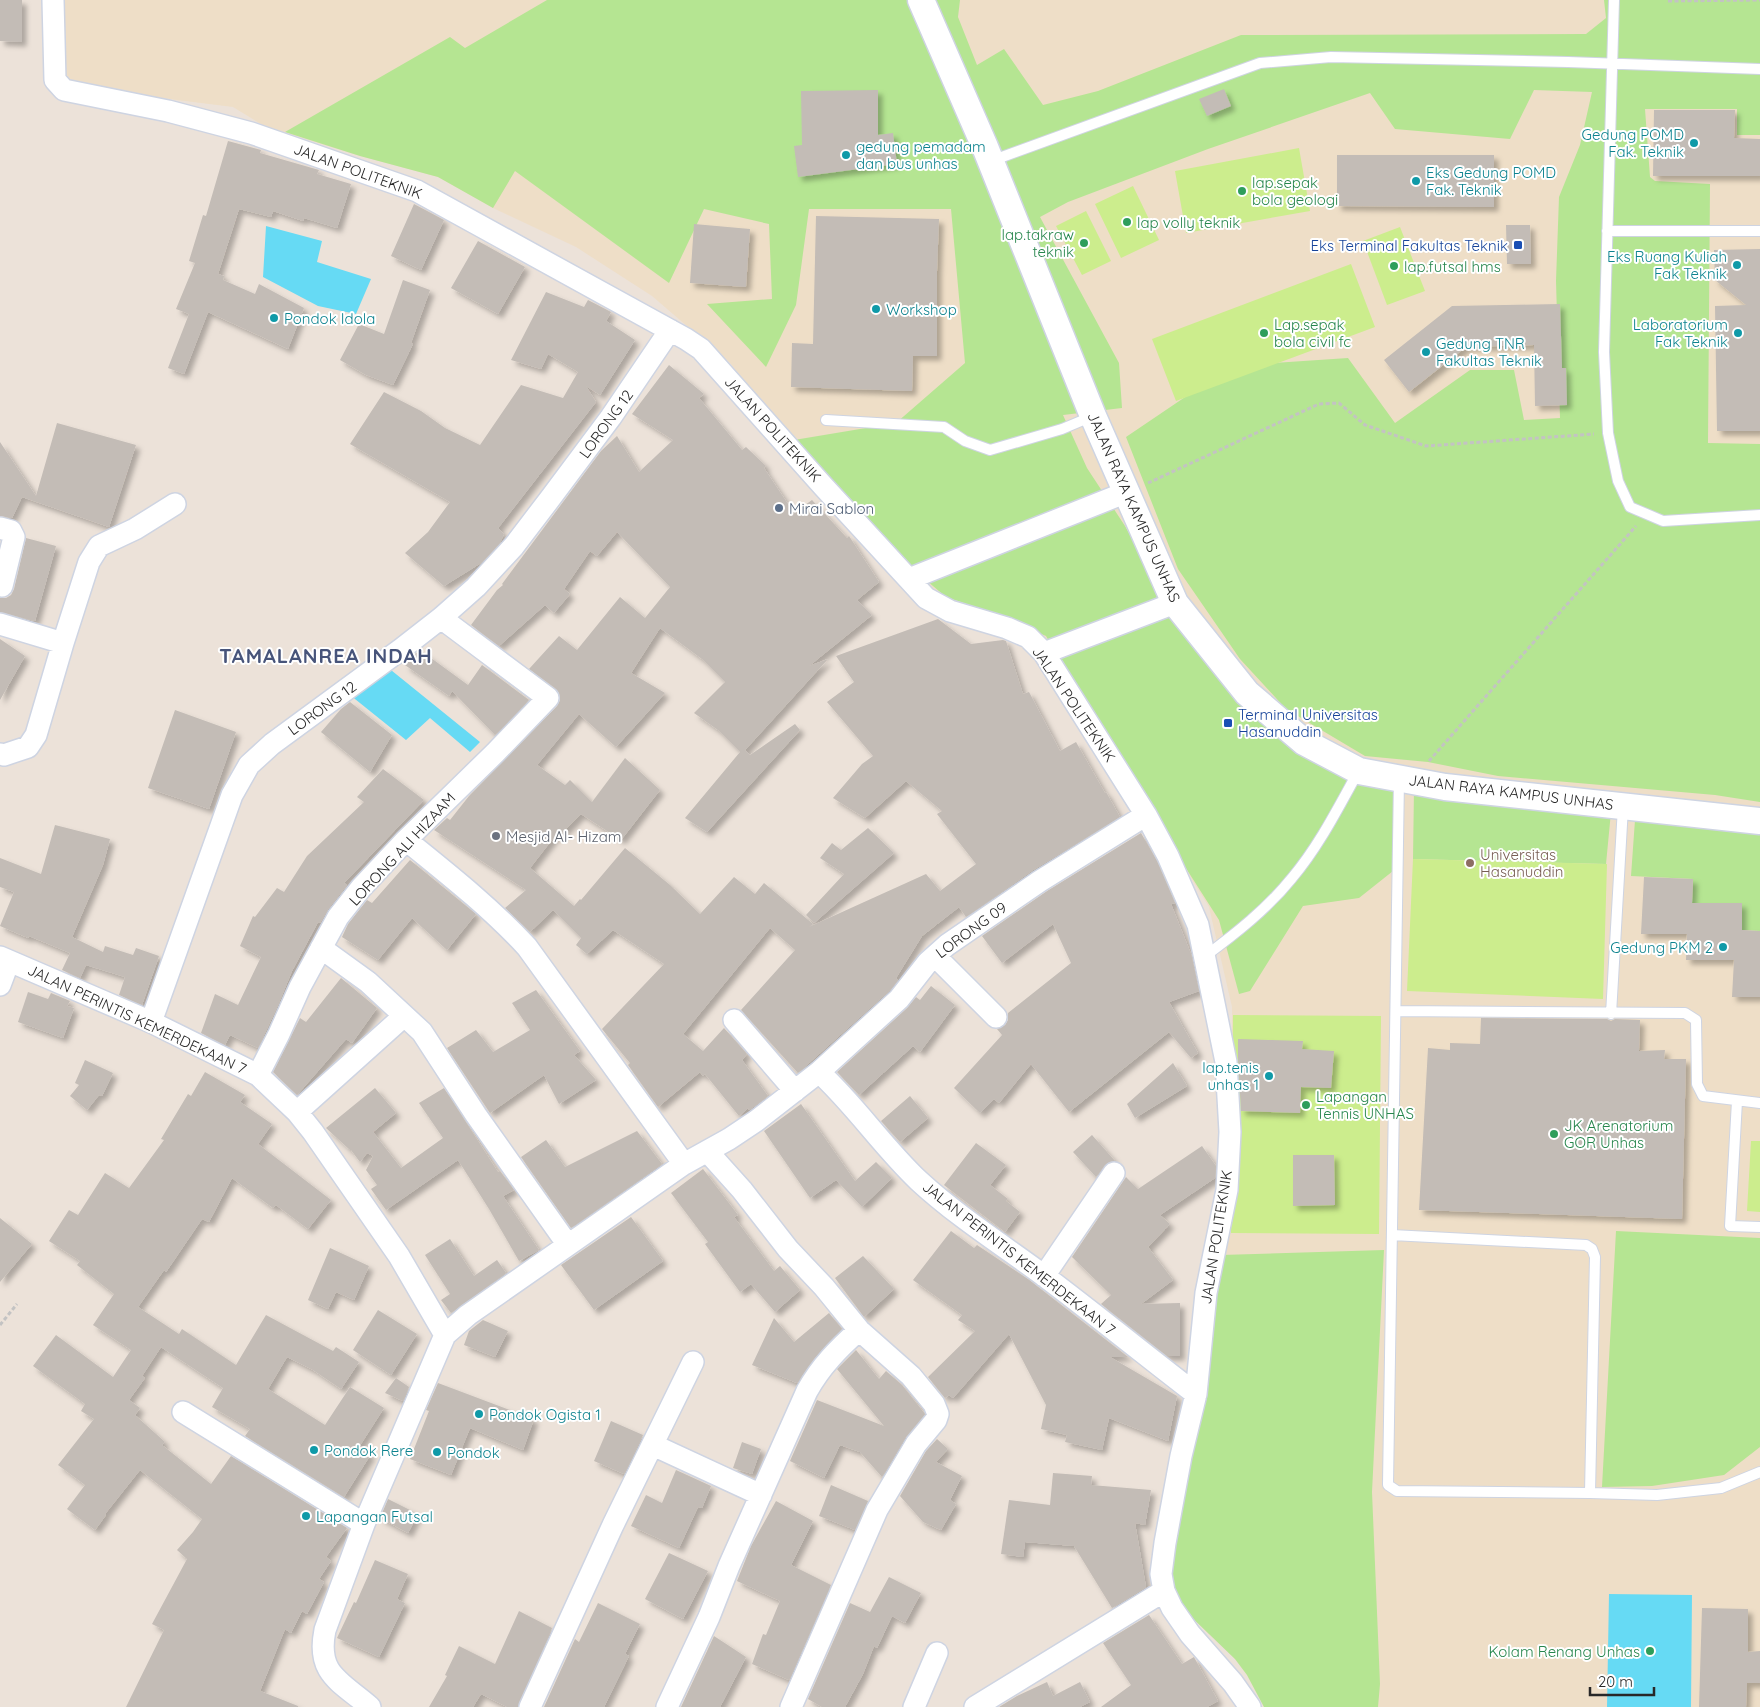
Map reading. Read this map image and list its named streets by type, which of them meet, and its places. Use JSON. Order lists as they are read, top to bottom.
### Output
{
  "streets": {
    "street": [
      "JALAN POLITEKNIK",
      "LORONG 12",
      "JALAN RAYA KAMPUS UNHAS",
      "LORONG ALI HIZAAM",
      "LORONG 09",
      "JALAN PERINTIS KEMERDEKAAN 7"
    ]
  },
  "crossings": [
    ["JALAN POLITEKNIK", "LORONG 12"],
    ["JALAN POLITEKNIK", "LORONG 09"],
    ["JALAN POLITEKNIK", "JALAN PERINTIS KEMERDEKAAN 7"],
    ["LORONG 12", "LORONG ALI HIZAAM"],
    ["LORONG 12", "JALAN PERINTIS KEMERDEKAAN 7"],
    ["LORONG ALI HIZAAM", "JALAN PERINTIS KEMERDEKAAN 7"],
    ["LORONG 09", "JALAN PERINTIS KEMERDEKAAN 7"]
  ],
  "districts": ["TAMALANREA INDAH"],
  "places": {
    "other": [
      "Gedung POMD Fak. Teknik",
      "gedung pemadam dan bus unhas",
      "Eks Gedung POMD Fak. Teknik",
      "lap.sepak bola geologi",
      "lap volly teknik",
      "lap.takraw teknik",
      "Eks Ruang Kuliah Fak Teknik",
      "lap.futsal hms",
      "Workshop",
      "Pondok Idola",
      "Lap.sepak bola civil fc",
      "Laboratorium Fak Teknik",
      "Gedung TNR Fakultas Teknik",
      "Mirai Sablon",
      "Mesjid Al- Hizam",
      "Universitas Hasanuddin",
      "Gedung PKM 2",
      "lap.tenis unhas 1",
      "Lapangan Tennis UNHAS",
      "JK Arenatorium GOR Unhas",
      "Pondok Ogista 1",
      "Pondok Rere",
      "Pondok",
      "Lapangan Futsal",
      "Kolam Renang Unhas"
    ],
    "transit": ["Eks Terminal Fakultas Teknik", "Terminal Universitas Hasanuddin"]
  },
  "scale_bar": "20 m"
}
